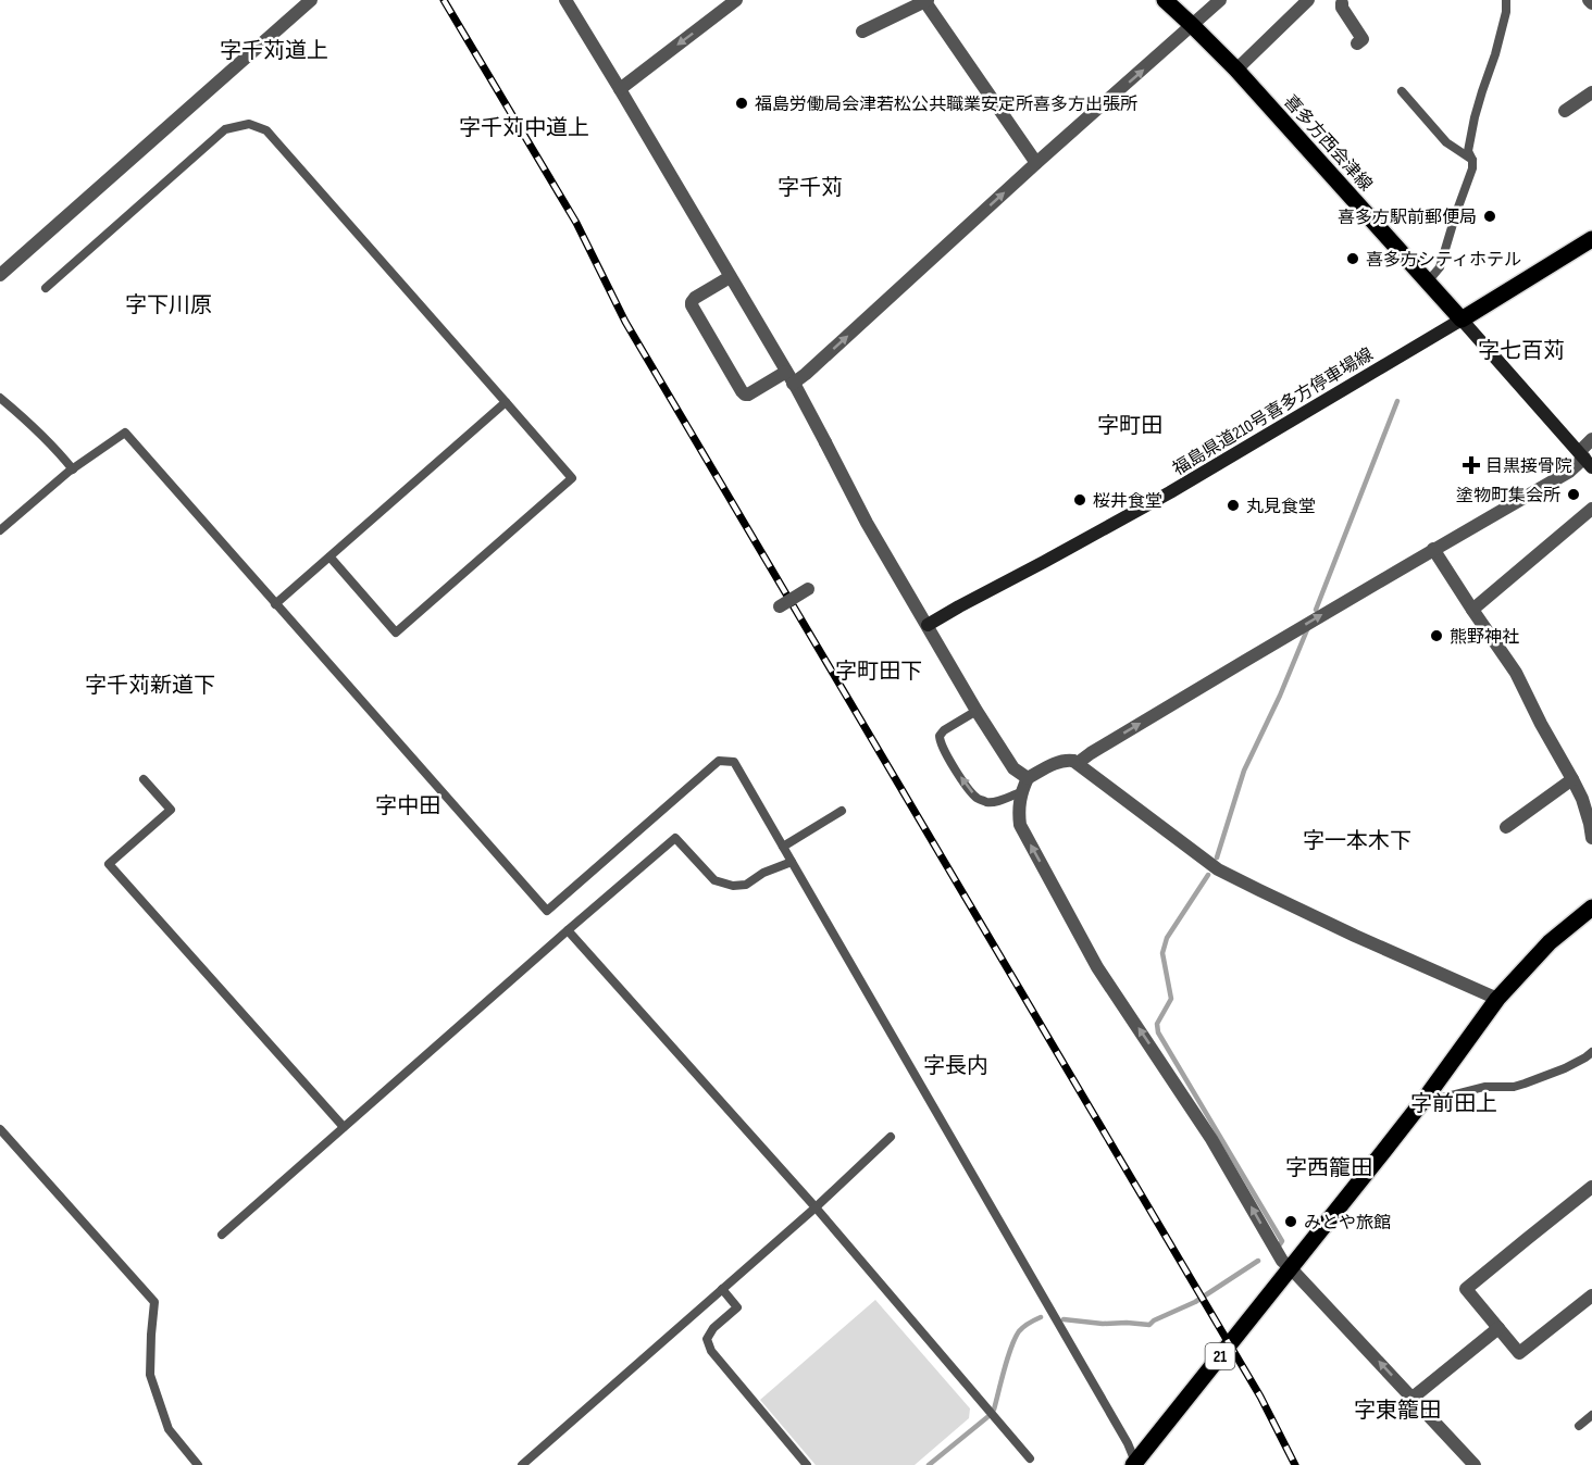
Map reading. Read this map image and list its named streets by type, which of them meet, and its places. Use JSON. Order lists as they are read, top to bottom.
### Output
{
  "streets": {
    "main road": ["喜多方西会津線", "福島県道210号喜多方停車場線", "21"]
  },
  "crossings": [
    ["喜多方西会津線", "福島県道210号喜多方停車場線"]
  ],
  "districts": [
    "字千苅道上",
    "字千苅中道上",
    "字千苅",
    "字下川原",
    "字七百苅",
    "字町田",
    "字町田下",
    "字千苅新道下",
    "字中田",
    "字一本木下",
    "字長内",
    "字前田上",
    "字西籠田",
    "字東籠田"
  ],
  "places": {
    "other": [
      "福島労働局会津若松公共職業安定所喜多方出張所",
      "喜多方駅前郵便局",
      "喜多方シティホテル",
      "塗物町集会所",
      "桜井食堂",
      "丸見食堂",
      "熊野神社",
      "みとや旅館"
    ],
    "health": ["目黒接骨院"]
  }
}
